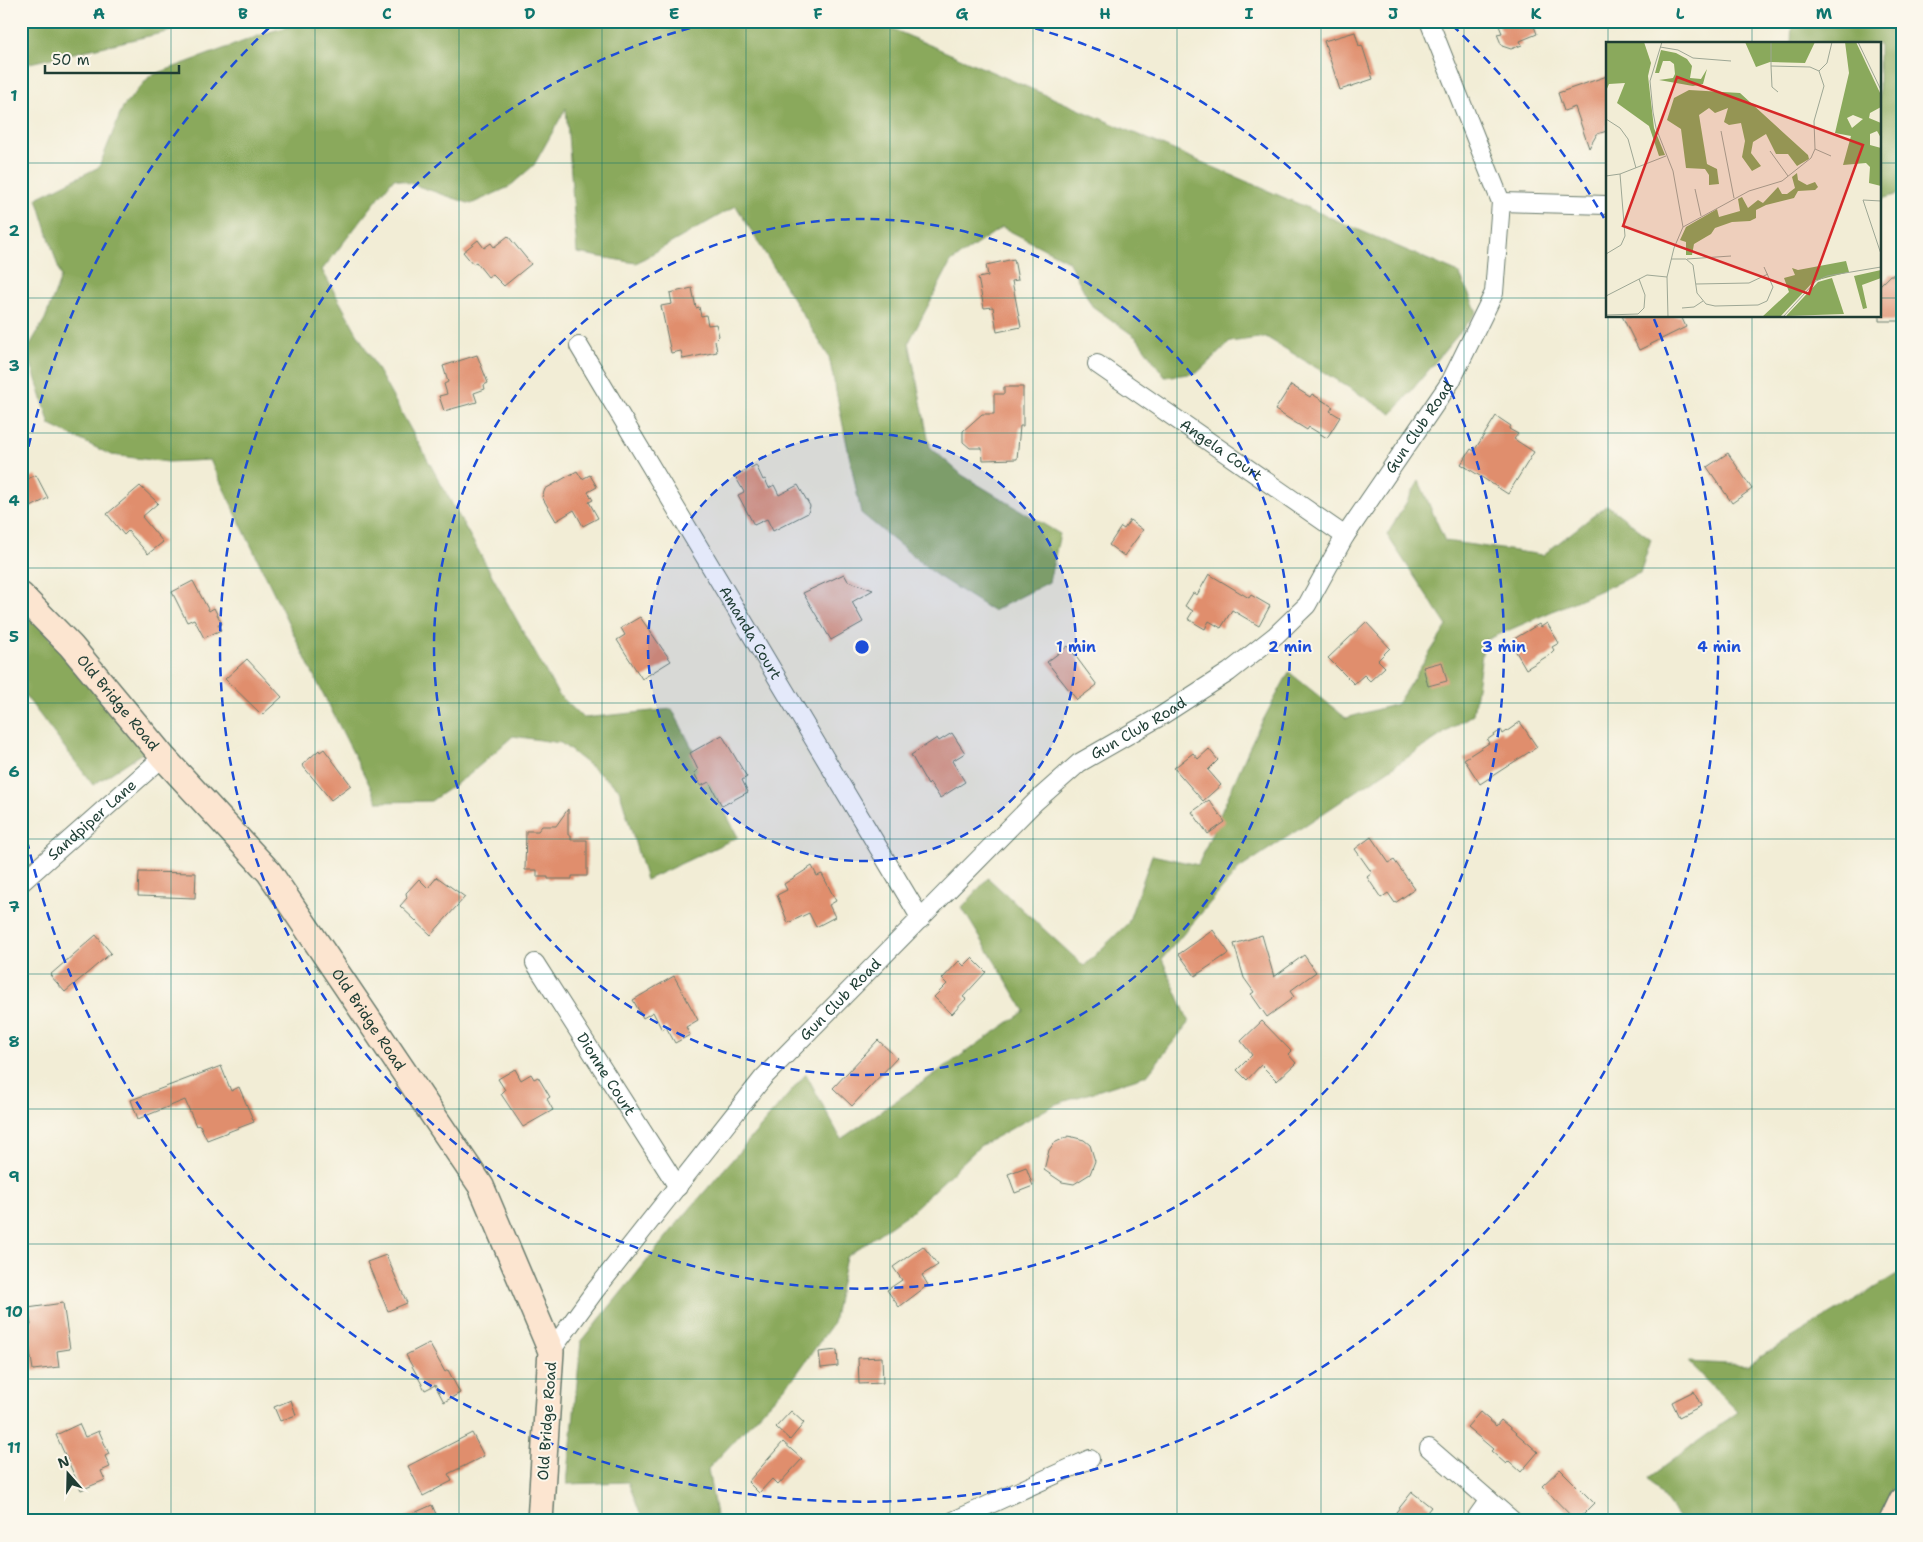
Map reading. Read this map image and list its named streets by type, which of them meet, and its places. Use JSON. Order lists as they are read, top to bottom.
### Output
{
  "streets": {
    "street": [
      "Gun Club Road",
      "Angela Court",
      "Amanda Court",
      "Old Bridge Road",
      "Sandpiper Lane",
      "Dionne Court"
    ]
  },
  "crossings": [
    ["Gun Club Road", "Angela Court"],
    ["Gun Club Road", "Amanda Court"],
    ["Gun Club Road", "Old Bridge Road"],
    ["Gun Club Road", "Dionne Court"],
    ["Old Bridge Road", "Sandpiper Lane"]
  ],
  "scale_bar": "50 m",
  "north": "top",
  "grid": {
    "columns": [
      "A",
      "B",
      "C",
      "D",
      "E",
      "F",
      "G",
      "H",
      "I",
      "J",
      "K",
      "L",
      "M"
    ],
    "rows": [
      "1",
      "2",
      "3",
      "4",
      "5",
      "6",
      "7",
      "8",
      "9",
      "10",
      "11"
    ]
  },
  "rings": [
    "1 min",
    "2 min",
    "3 min",
    "4 min"
  ]
}
